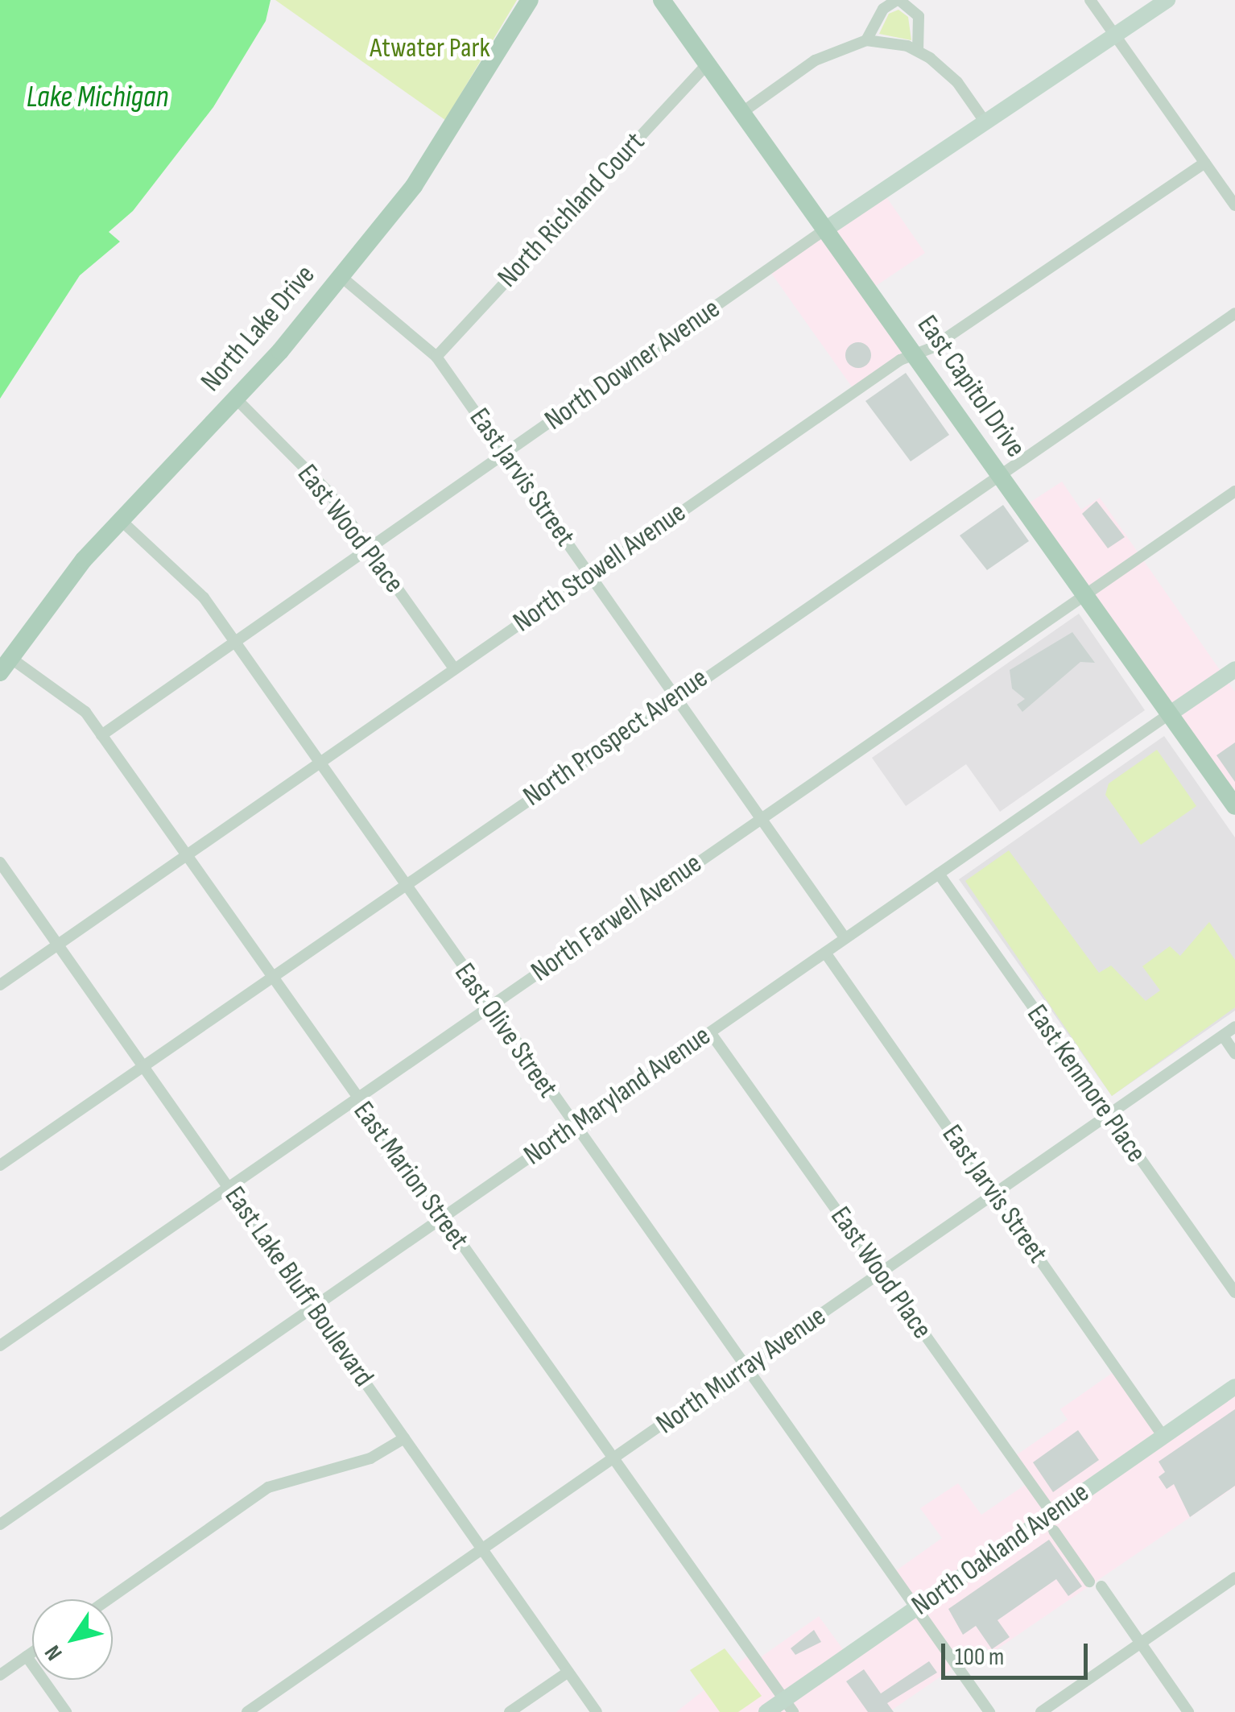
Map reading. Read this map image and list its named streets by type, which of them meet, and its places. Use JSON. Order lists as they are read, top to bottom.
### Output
{
  "streets": {
    "main road": [
      "North Lake Drive",
      "North Downer Avenue",
      "East Capitol Drive",
      "North Maryland Avenue",
      "North Oakland Avenue"
    ],
    "street": [
      "North Richland Court",
      "East Jarvis Street",
      "East Wood Place",
      "North Stowell Avenue",
      "North Prospect Avenue",
      "North Farwell Avenue",
      "East Olive Street",
      "East Kenmore Place",
      "East Marion Street",
      "East Lake Bluff Boulevard",
      "North Murray Avenue"
    ]
  },
  "crossings": [
    ["North Richland Court", "East Capitol Drive"],
    ["North Richland Court", "East Jarvis Street"],
    ["North Lake Drive", "East Jarvis Street"],
    ["North Lake Drive", "East Wood Place"],
    ["North Lake Drive", "East Olive Street"],
    ["North Lake Drive", "East Marion Street"],
    ["North Downer Avenue", "East Capitol Drive"],
    ["North Downer Avenue", "East Jarvis Street"],
    ["North Downer Avenue", "East Wood Place"],
    ["North Downer Avenue", "East Olive Street"],
    ["North Downer Avenue", "East Marion Street"],
    ["East Capitol Drive", "North Stowell Avenue"],
    ["East Capitol Drive", "North Prospect Avenue"],
    ["East Capitol Drive", "North Farwell Avenue"],
    ["East Capitol Drive", "North Maryland Avenue"],
    ["East Jarvis Street", "North Stowell Avenue"],
    ["East Jarvis Street", "North Prospect Avenue"],
    ["East Jarvis Street", "North Farwell Avenue"],
    ["East Jarvis Street", "North Maryland Avenue"],
    ["East Jarvis Street", "North Murray Avenue"],
    ["East Jarvis Street", "North Oakland Avenue"],
    ["East Wood Place", "North Stowell Avenue"],
    ["East Wood Place", "North Maryland Avenue"],
    ["East Wood Place", "North Murray Avenue"],
    ["East Wood Place", "North Oakland Avenue"],
    ["North Stowell Avenue", "East Olive Street"],
    ["North Stowell Avenue", "East Marion Street"],
    ["North Stowell Avenue", "East Lake Bluff Boulevard"],
    ["North Prospect Avenue", "East Olive Street"],
    ["North Prospect Avenue", "East Marion Street"],
    ["North Prospect Avenue", "East Lake Bluff Boulevard"],
    ["North Farwell Avenue", "East Olive Street"],
    ["North Farwell Avenue", "East Marion Street"],
    ["North Farwell Avenue", "East Lake Bluff Boulevard"],
    ["East Olive Street", "North Maryland Avenue"],
    ["East Olive Street", "North Murray Avenue"],
    ["East Olive Street", "North Oakland Avenue"],
    ["East Kenmore Place", "North Maryland Avenue"],
    ["East Kenmore Place", "North Murray Avenue"],
    ["North Maryland Avenue", "East Marion Street"],
    ["North Maryland Avenue", "East Lake Bluff Boulevard"],
    ["East Marion Street", "North Murray Avenue"],
    ["East Marion Street", "North Oakland Avenue"],
    ["East Lake Bluff Boulevard", "North Murray Avenue"]
  ],
  "water": ["Lake Michigan"],
  "parks": ["Atwater Park"],
  "scale_bar": "100 m",
  "north": "bottom left"
}
